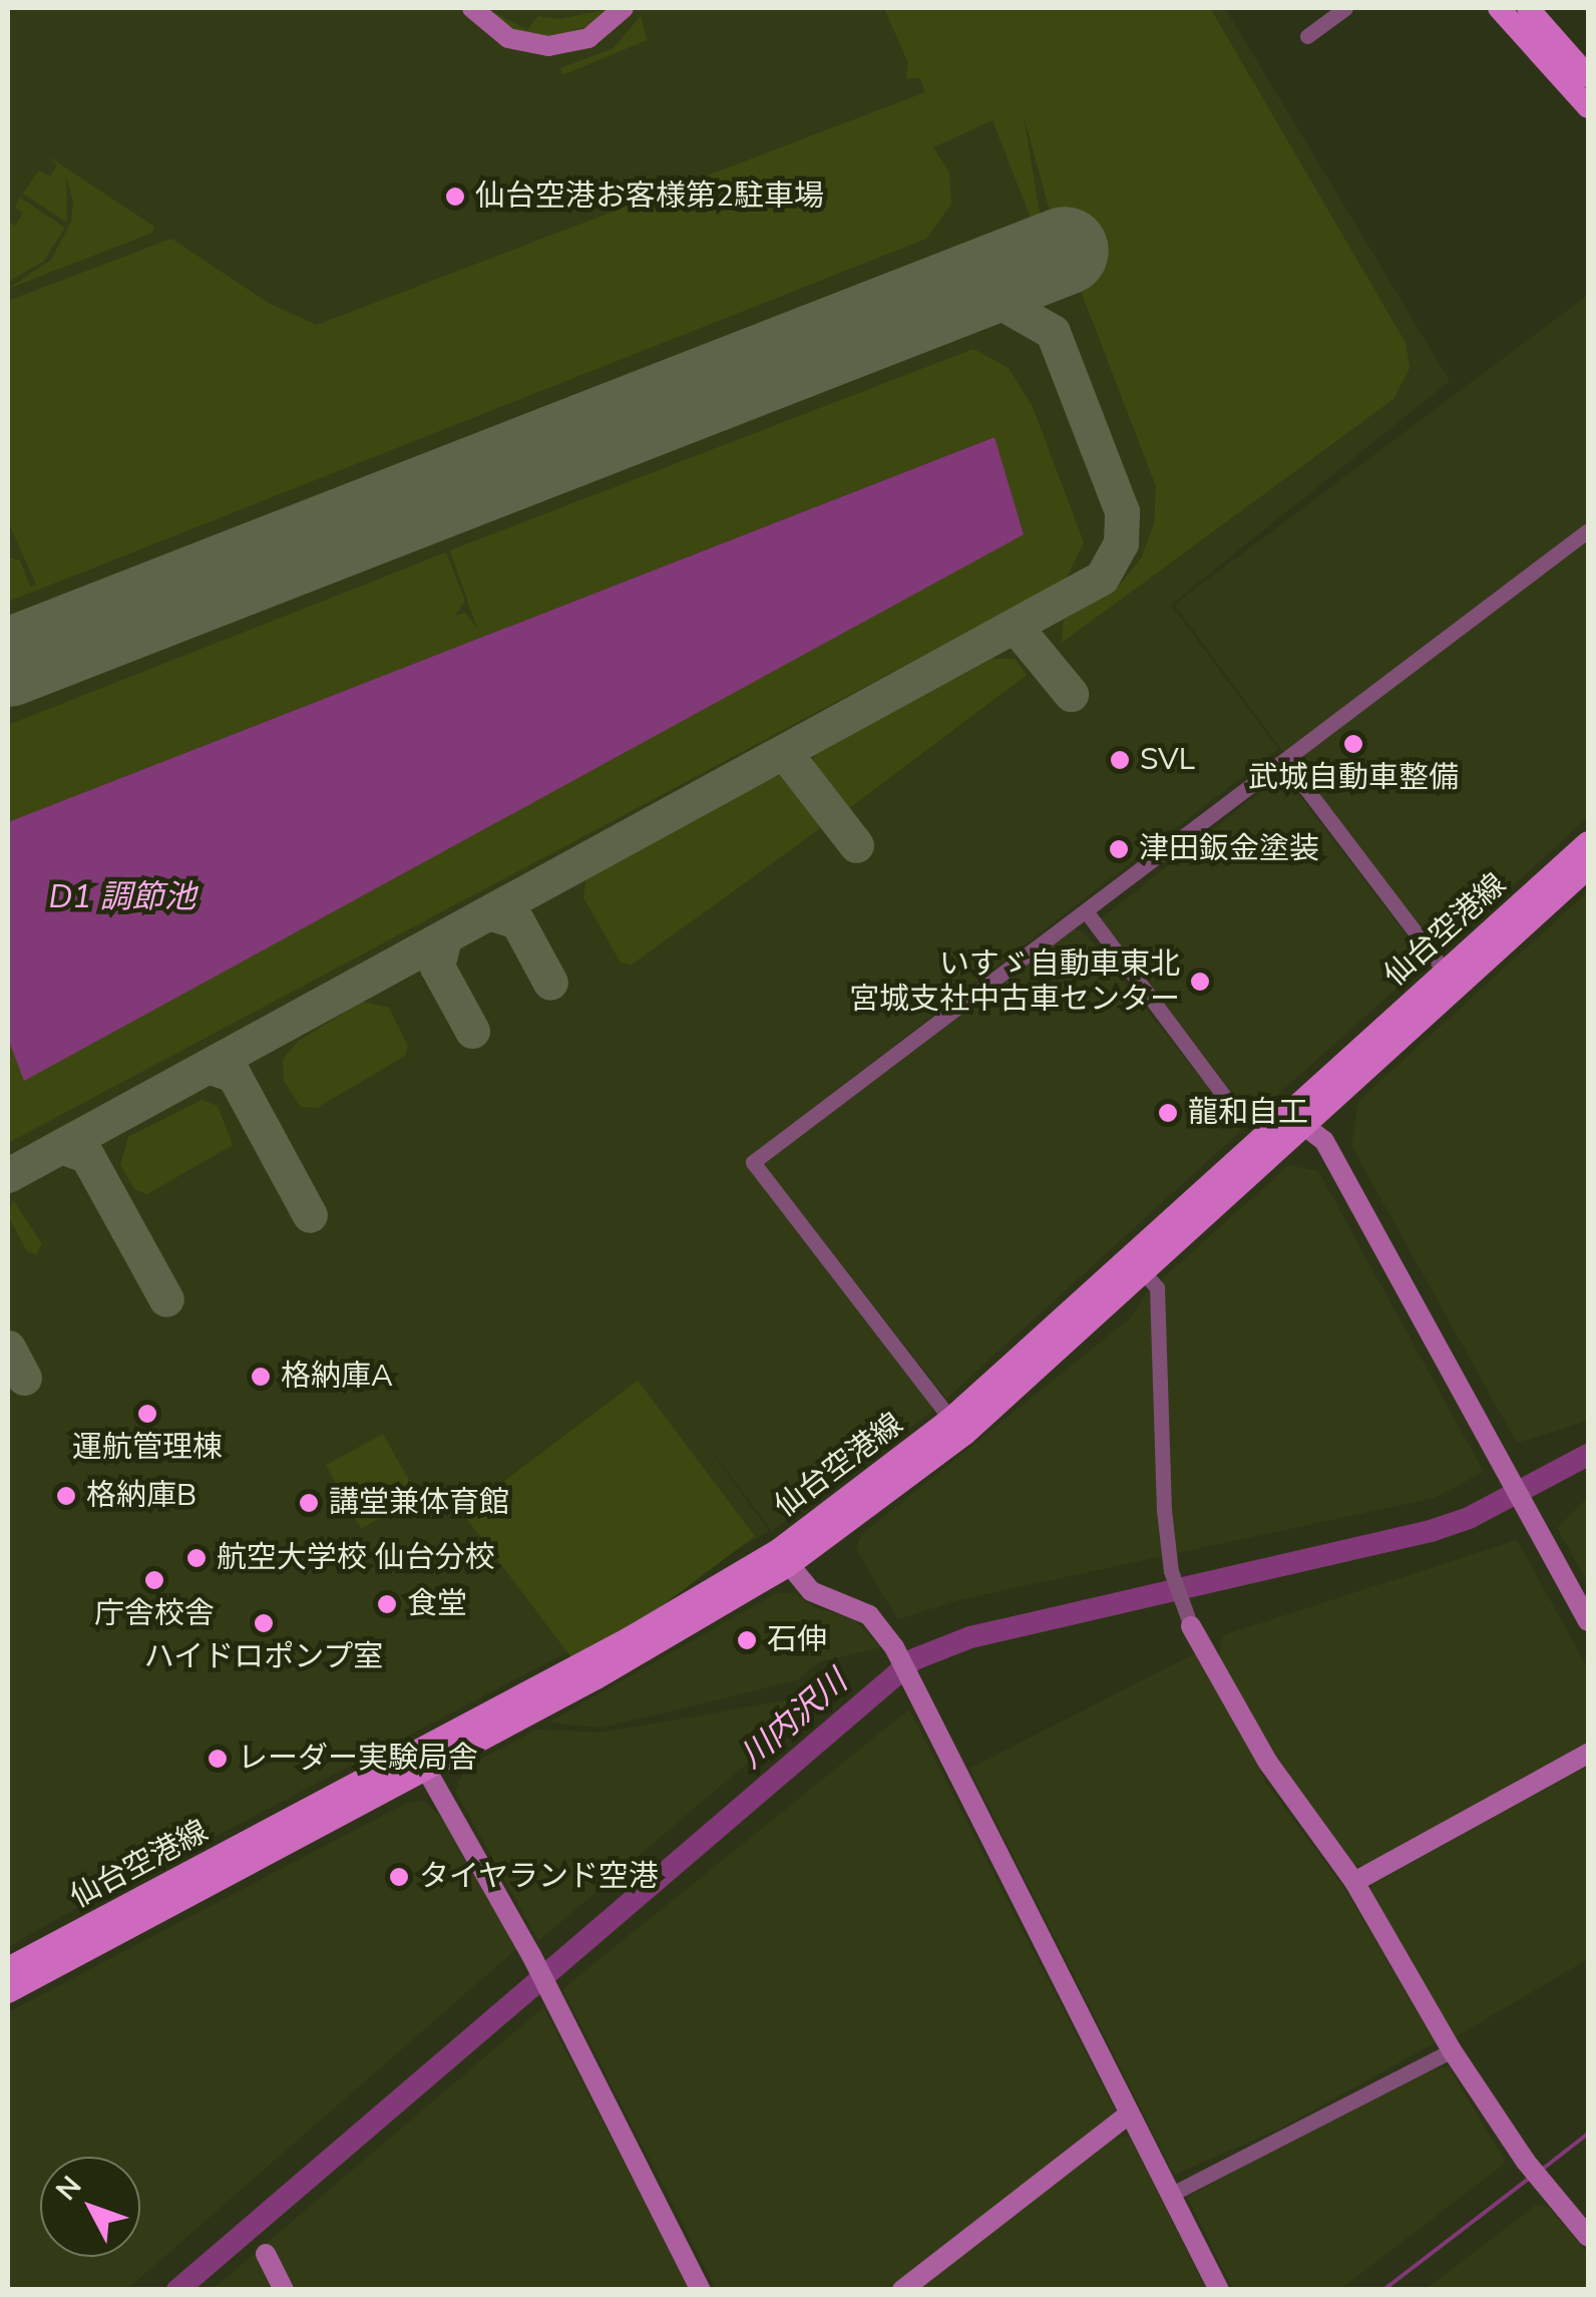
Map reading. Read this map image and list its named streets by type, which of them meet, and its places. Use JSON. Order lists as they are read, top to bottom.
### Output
{
  "streets": {
    "main road": ["仙台空港線"]
  },
  "water": ["D1 調節池", "川内沢川"],
  "places": [
    "仙台空港お客様第2駐車場",
    "武城自動車整備",
    "SVL",
    "津田鈑金塗装",
    "いすゞ自動車東北 宮城支社中古車センター",
    "龍和自工",
    "格納庫A",
    "運航管理棟",
    "格納庫B",
    "講堂兼体育館",
    "航空大学校 仙台分校",
    "庁舎校舎",
    "食堂",
    "ハイドロポンプ室",
    "石伸",
    "レーダー実験局舎",
    "タイヤランド空港"
  ],
  "north": "top left"
}
